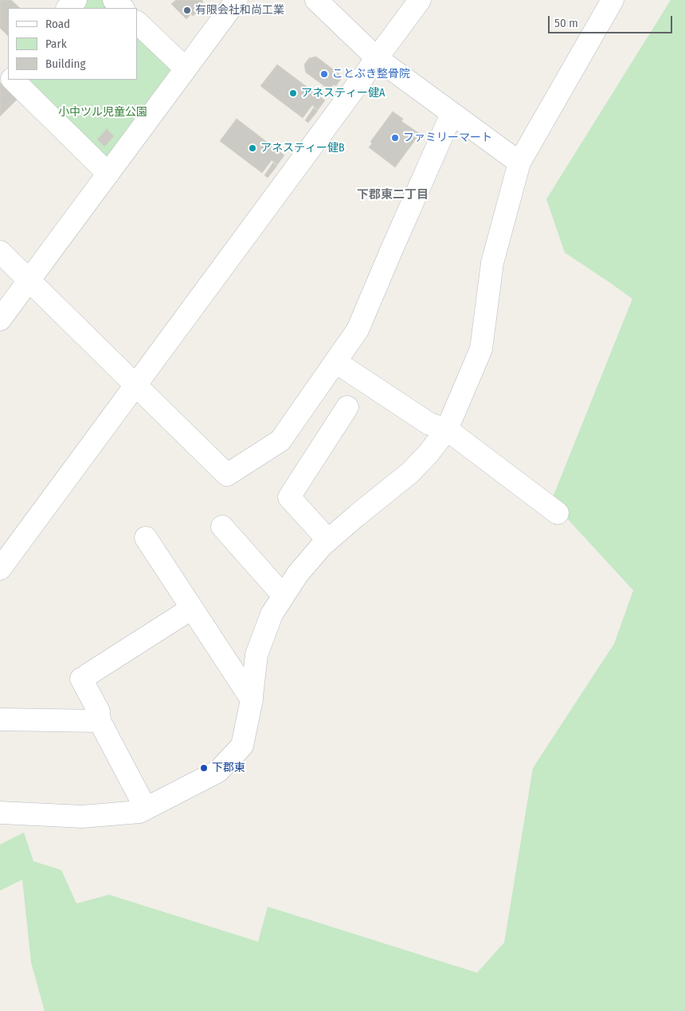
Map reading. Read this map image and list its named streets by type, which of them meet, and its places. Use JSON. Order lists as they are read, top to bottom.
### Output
{
  "districts": ["下郡東二丁目"],
  "parks": ["小中ツル児童公園"],
  "places": [
    "有限会社和尚工業",
    "ことぶき整骨院",
    "アネスティー健A",
    "ファミリーマート",
    "アネスティー健B",
    "下郡東"
  ],
  "legend": ["Road", "Park", "Building"],
  "scale_bar": "50 m"
}
